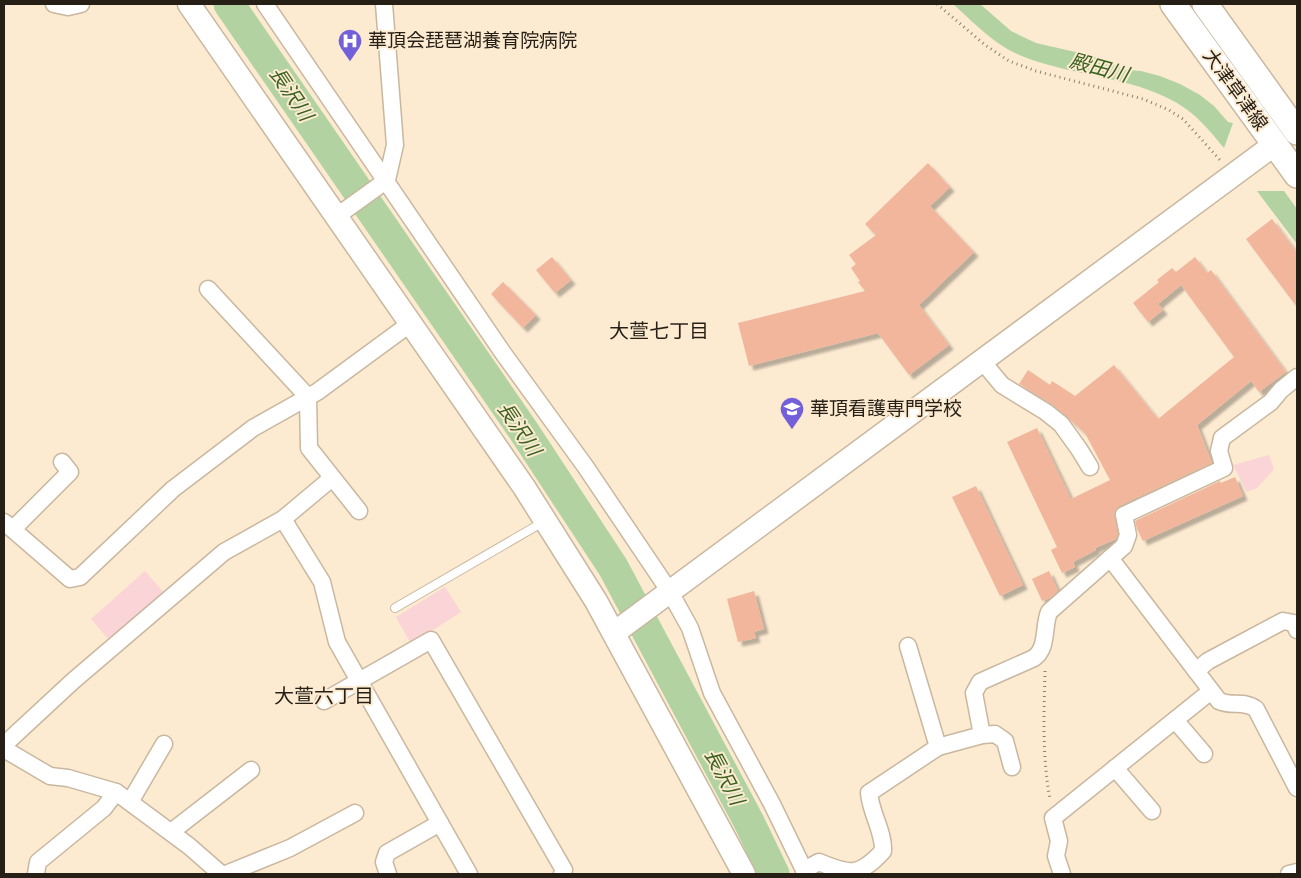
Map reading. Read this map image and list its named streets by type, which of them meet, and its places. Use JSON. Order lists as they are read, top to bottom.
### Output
{
  "streets": {
    "main road": ["大津草津線"]
  },
  "districts": ["大萱七丁目", "大萱六丁目"],
  "water": ["殿田川", "長沢川"],
  "places": {
    "hospital": ["華頂会琵琶湖養育院病院"],
    "school or university": ["華頂看護専門学校"]
  }
}
